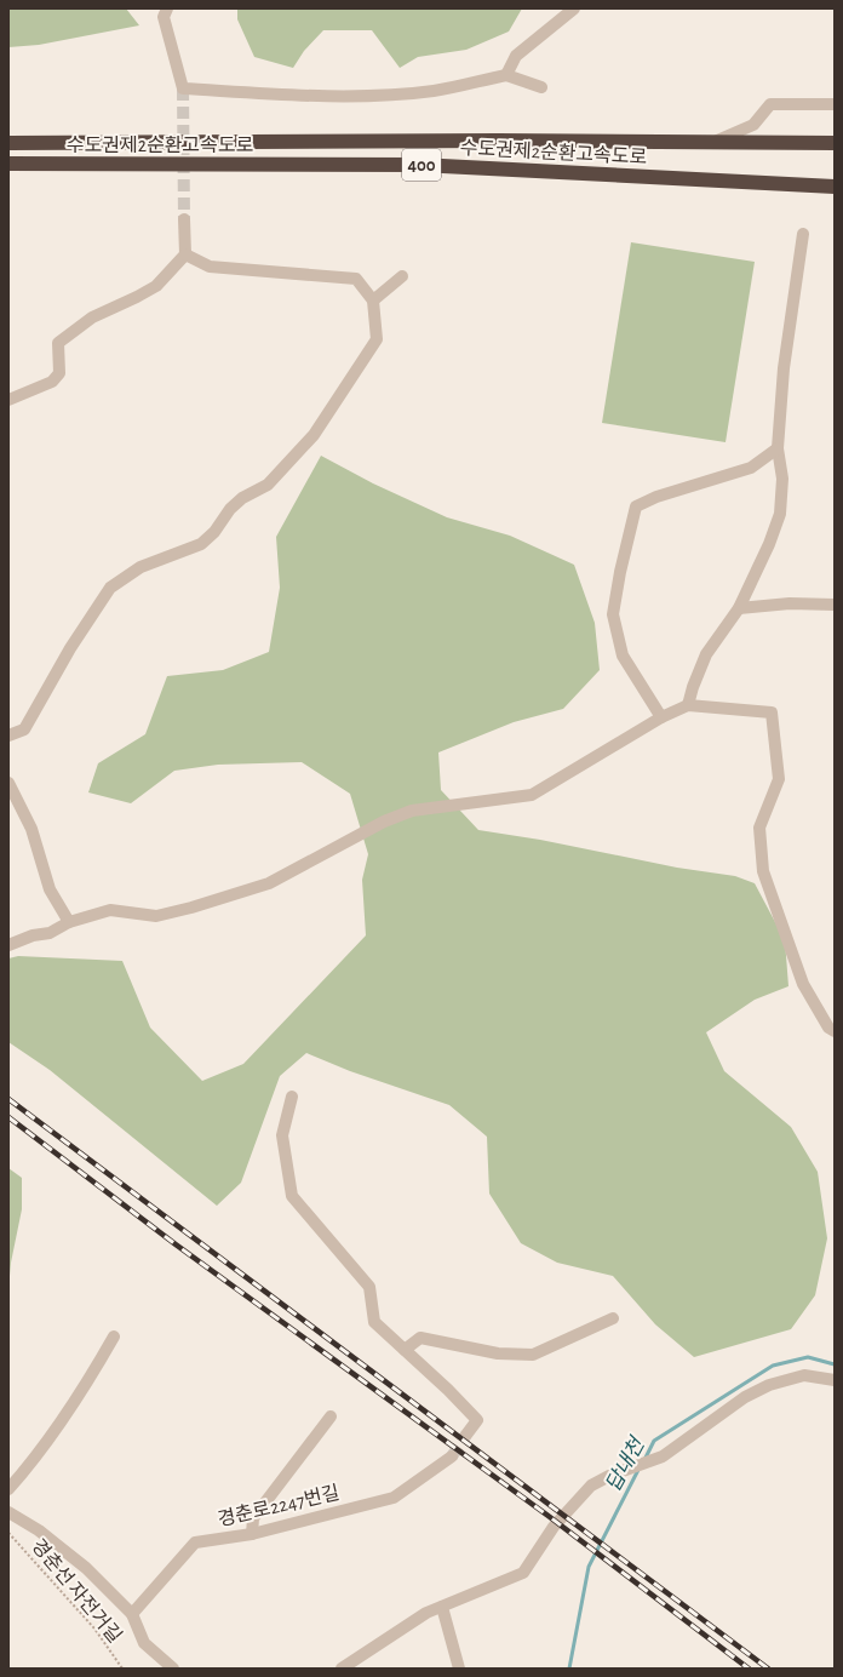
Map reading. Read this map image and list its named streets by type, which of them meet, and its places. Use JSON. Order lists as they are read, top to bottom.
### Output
{
  "streets": {
    "highway": ["수도권제2순환고속도로", "400"],
    "street": ["경춘로2247번길"],
    "path": ["경춘선 자전거길"]
  },
  "water": ["답내천"]
}
